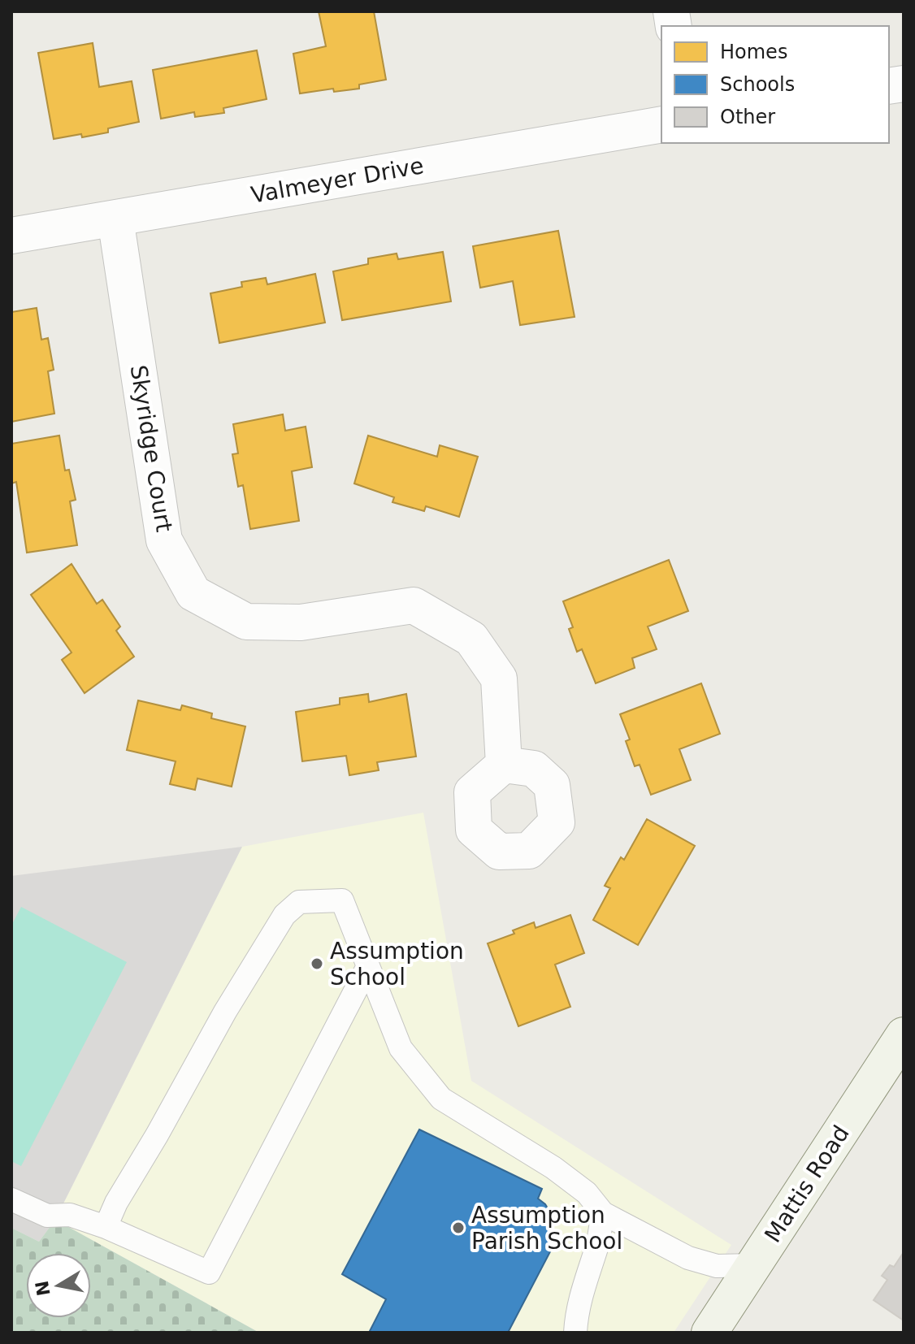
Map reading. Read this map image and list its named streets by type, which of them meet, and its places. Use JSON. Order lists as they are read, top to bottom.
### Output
{
  "streets": {
    "main road": ["Mattis Road"],
    "street": ["Valmeyer Drive", "Skyridge Court"]
  },
  "crossings": [
    ["Valmeyer Drive", "Skyridge Court"]
  ],
  "places": ["Assumption School", "Assumption Parish School"],
  "legend": ["Homes", "Schools", "Other"],
  "north": "left"
}
